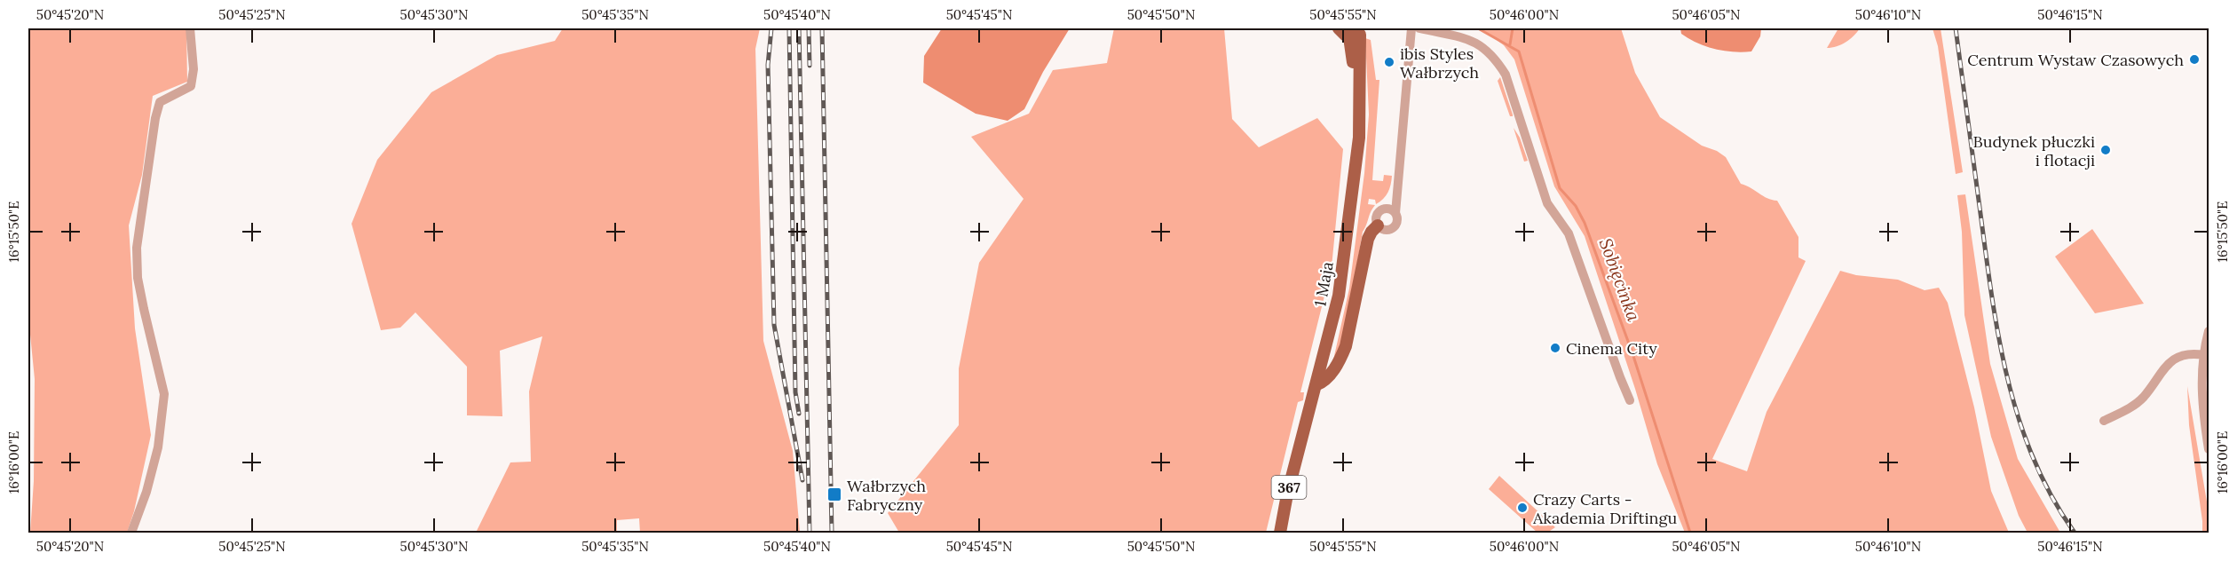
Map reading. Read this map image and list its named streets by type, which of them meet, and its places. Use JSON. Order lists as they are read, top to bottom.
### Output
{
  "streets": {
    "main road": ["1 Maja", "367"]
  },
  "crossings": [
    ["1 Maja", "367"]
  ],
  "water": ["Sobięcinka"],
  "places": {
    "other": [
      "Centrum Wystaw Czasowych",
      "ibis Styles Wałbrzych",
      "Budynek płuczki i flotacji",
      "Cinema City",
      "Crazy Carts - Akademia Driftingu"
    ],
    "transit": ["Wałbrzych Fabryczny"]
  },
  "coordinates": [
    "50°45'20\"N",
    "50°45'25\"N",
    "50°45'30\"N",
    "50°45'35\"N",
    "50°45'40\"N",
    "50°45'45\"N",
    "50°45'50\"N",
    "50°45'55\"N",
    "50°46'00\"N",
    "50°46'05\"N",
    "50°46'10\"N",
    "50°46'15\"N",
    "16°15'50\"E",
    "16°16'00\"E"
  ]
}
